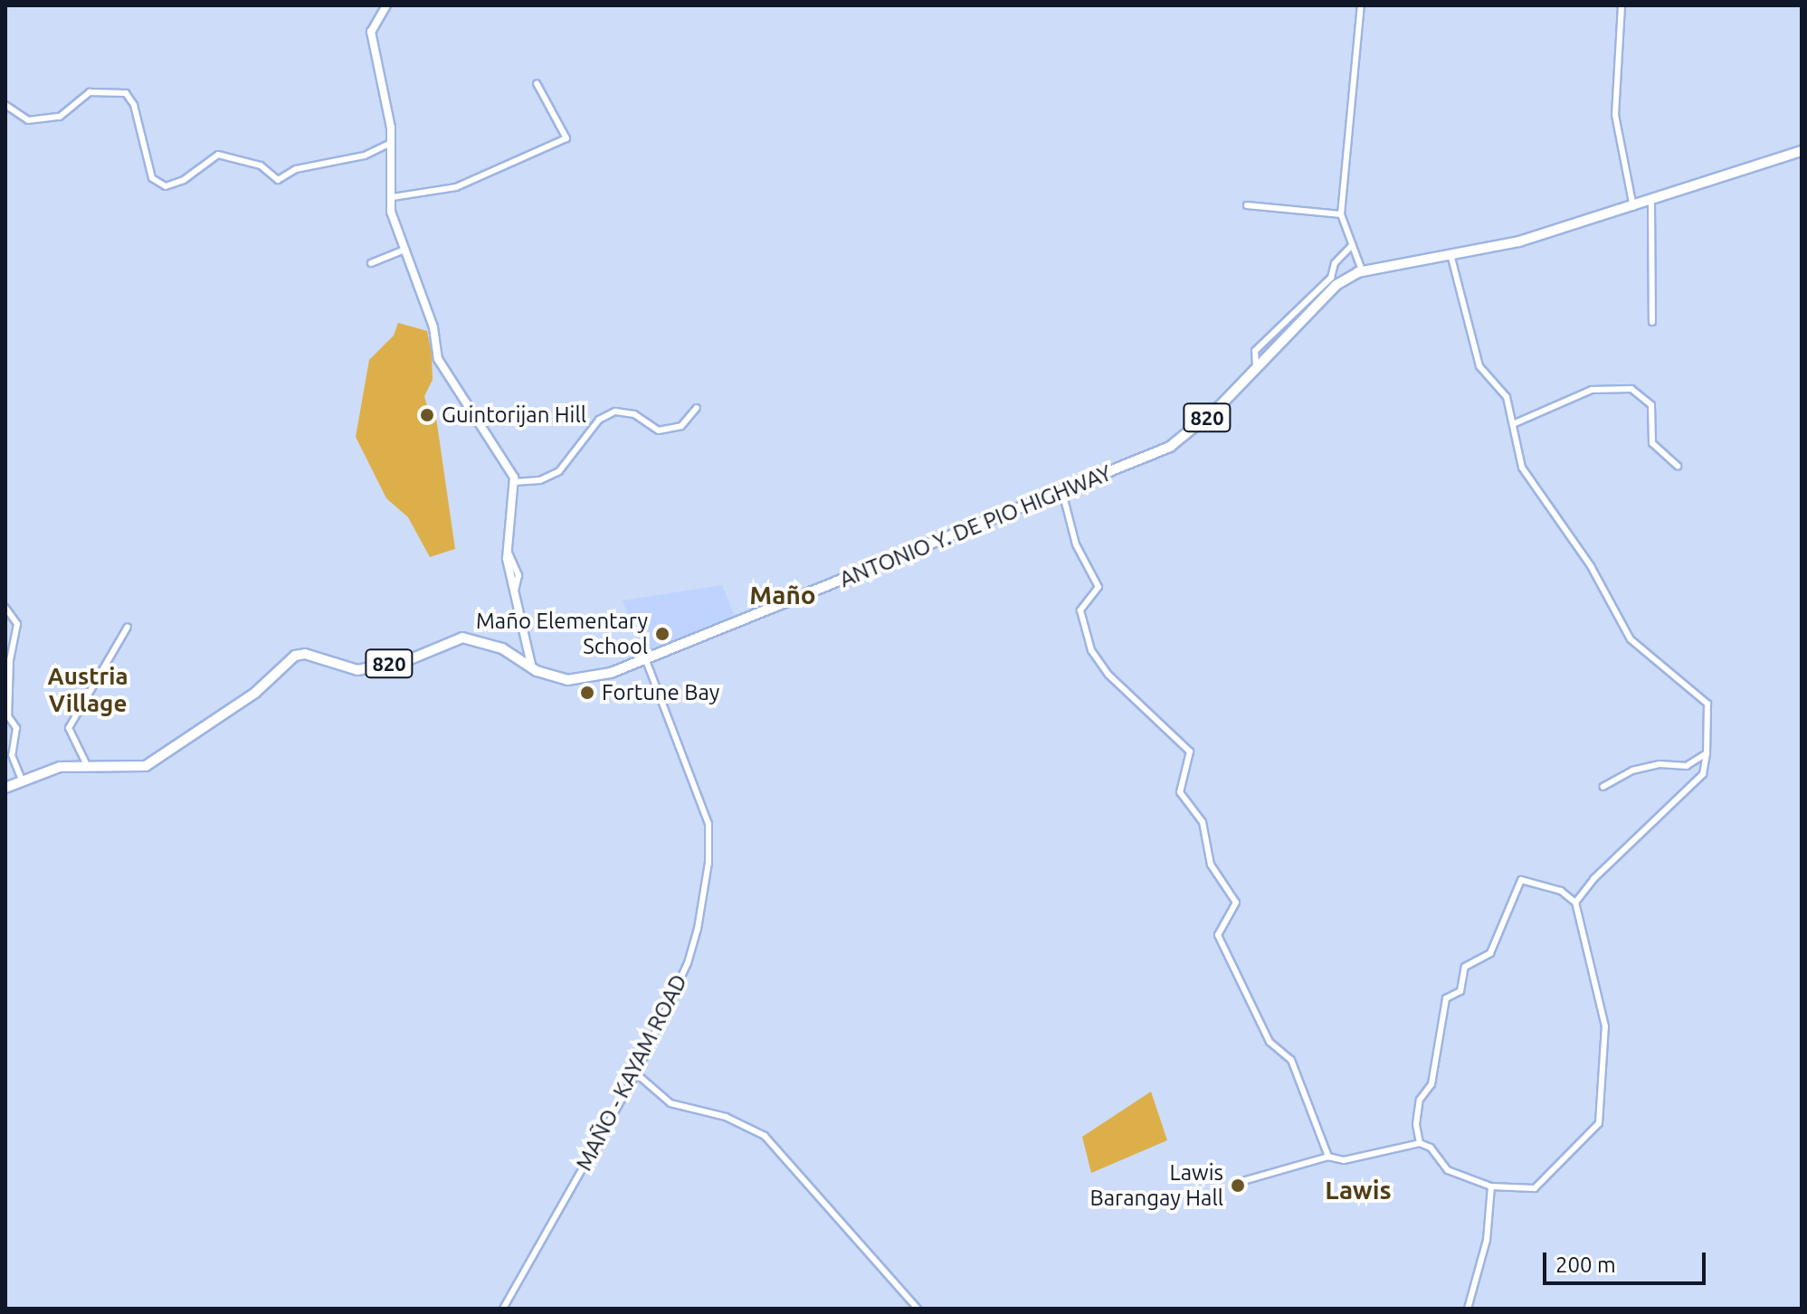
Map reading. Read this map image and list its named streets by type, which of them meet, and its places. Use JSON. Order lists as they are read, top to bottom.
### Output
{
  "streets": {
    "highway": ["820", "ANTONIO Y. DE PIO HIGHWAY"],
    "street": ["MAÑO - KAYAM ROAD"]
  },
  "crossings": [
    ["ANTONIO Y. DE PIO HIGHWAY", "MAÑO - KAYAM ROAD"]
  ],
  "districts": ["Maño", "Austria Village", "Lawis"],
  "places": [
    "Guintorijan Hill",
    "Maño Elementary School",
    "Fortune Bay",
    "Lawis Barangay Hall"
  ],
  "scale_bar": "200 m"
}
